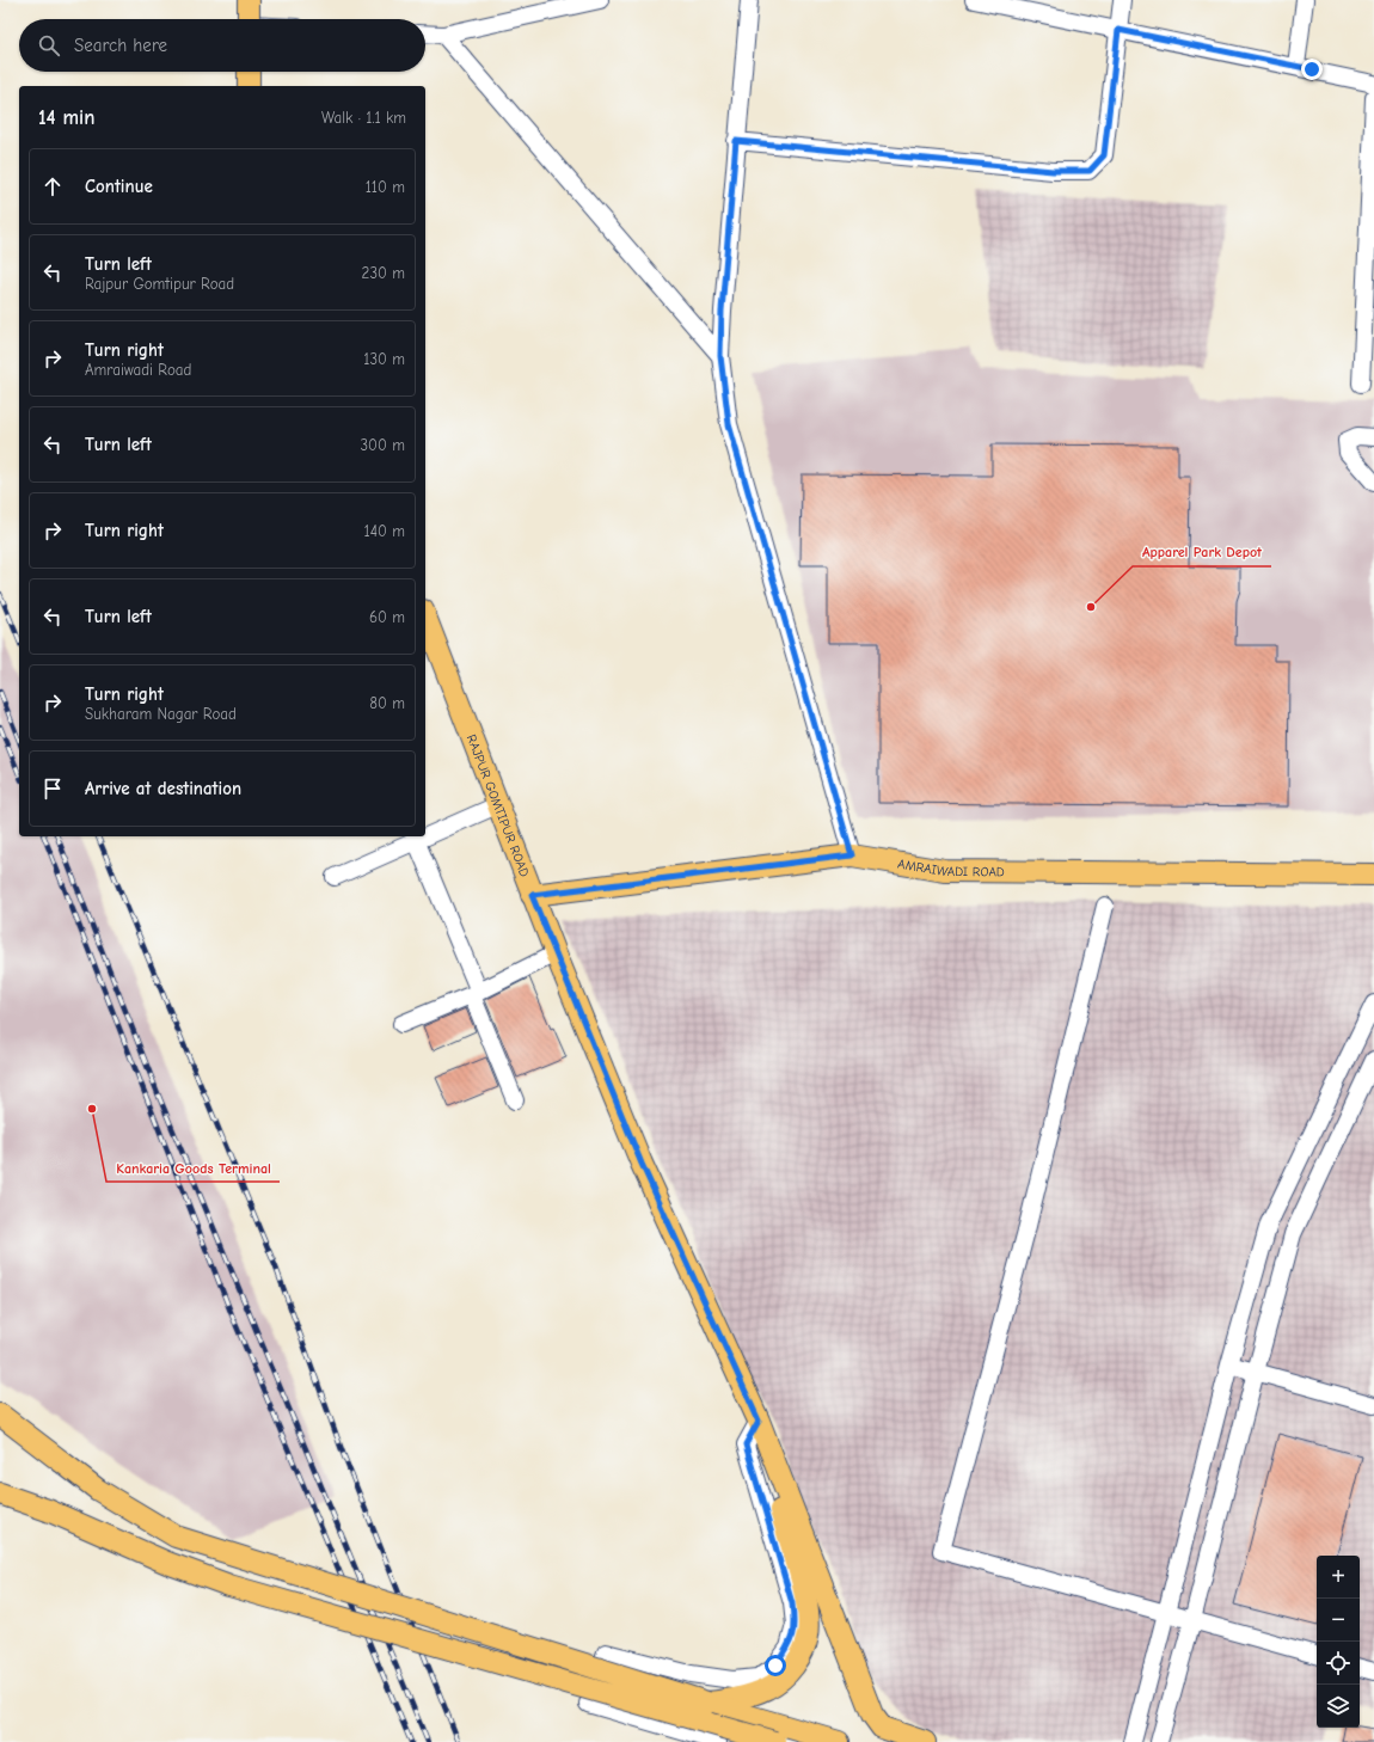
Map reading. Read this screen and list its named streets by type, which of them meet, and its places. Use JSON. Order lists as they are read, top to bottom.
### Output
{
  "streets": {
    "main road": ["RAJPUR GOMTIPUR ROAD", "AMRAIWADI ROAD"]
  },
  "crossings": [
    ["RAJPUR GOMTIPUR ROAD", "AMRAIWADI ROAD"]
  ],
  "places": ["Apparel Park Depot", "Kankaria Goods Terminal"],
  "page": {
    "search": "Search here",
    "heading": ["14 min", "Walk · 1.1 km"],
    "list": [
      ["Continue", "110 m"],
      ["Turn left", "Rajpur Gomtipur Road", "230 m"],
      ["Turn right", "Amraiwadi Road", "130 m"],
      ["Turn left", "300 m"],
      ["Turn right", "140 m"],
      ["Turn left", "60 m"],
      ["Turn right", "Sukharam Nagar Road", "80 m"],
      "Arrive at destination"
    ],
    "map_buttons": ["+", "−"]
  }
}
